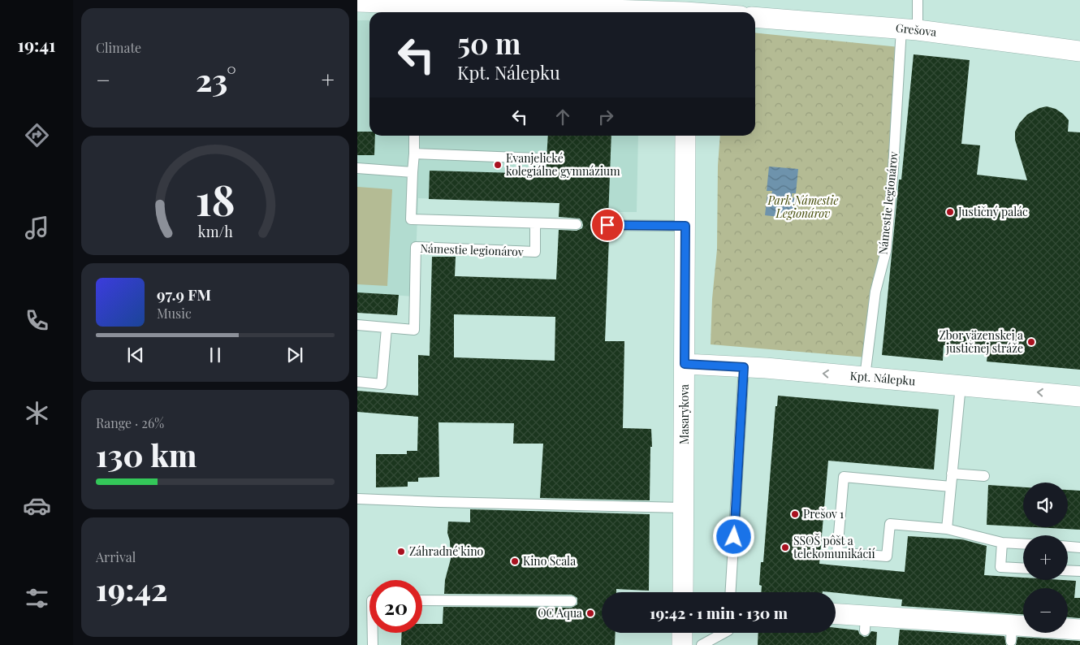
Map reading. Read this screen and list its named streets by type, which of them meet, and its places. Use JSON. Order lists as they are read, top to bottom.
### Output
{
  "streets": {
    "street": ["Grešova", "Kpt. Nálepku", "Masarykova"],
    "lane": ["Námestie legionárov"]
  },
  "crossings": [
    ["Grešova", "Námestie legionárov"],
    ["Námestie legionárov", "Kpt. Nálepku"],
    ["Kpt. Nálepku", "Masarykova"]
  ],
  "one_way": ["Kpt. Nálepku"],
  "parks": ["Park Námestie Legionárov"],
  "places": [
    "Evanjelické kolegiálne gymnázium",
    "Justičný palác",
    "Zbor väzenskej a justičnej stráže",
    "Prešov 1",
    "SSOŠ pôšt a telekomunikácií",
    "Záhradné kino",
    "Kino Scala",
    "OC Aqua"
  ],
  "page": {
    "tabs": "19:41",
    "tile": [
      "Climate",
      ["Range · 26%", "130 km"],
      ["Arrival", "19:42"]
    ],
    "turn": ["50 m", "Kpt. Nálepku"],
    "heat": ["−", "23°", "+"],
    "song": ["97.9 FM", "Music"],
    "map_buttons": ["+", "−"],
    "limit": "20",
    "trip": "19:42 · 1 min · 130 m",
    "gauge": ["18", "km/h"]
  }
}
